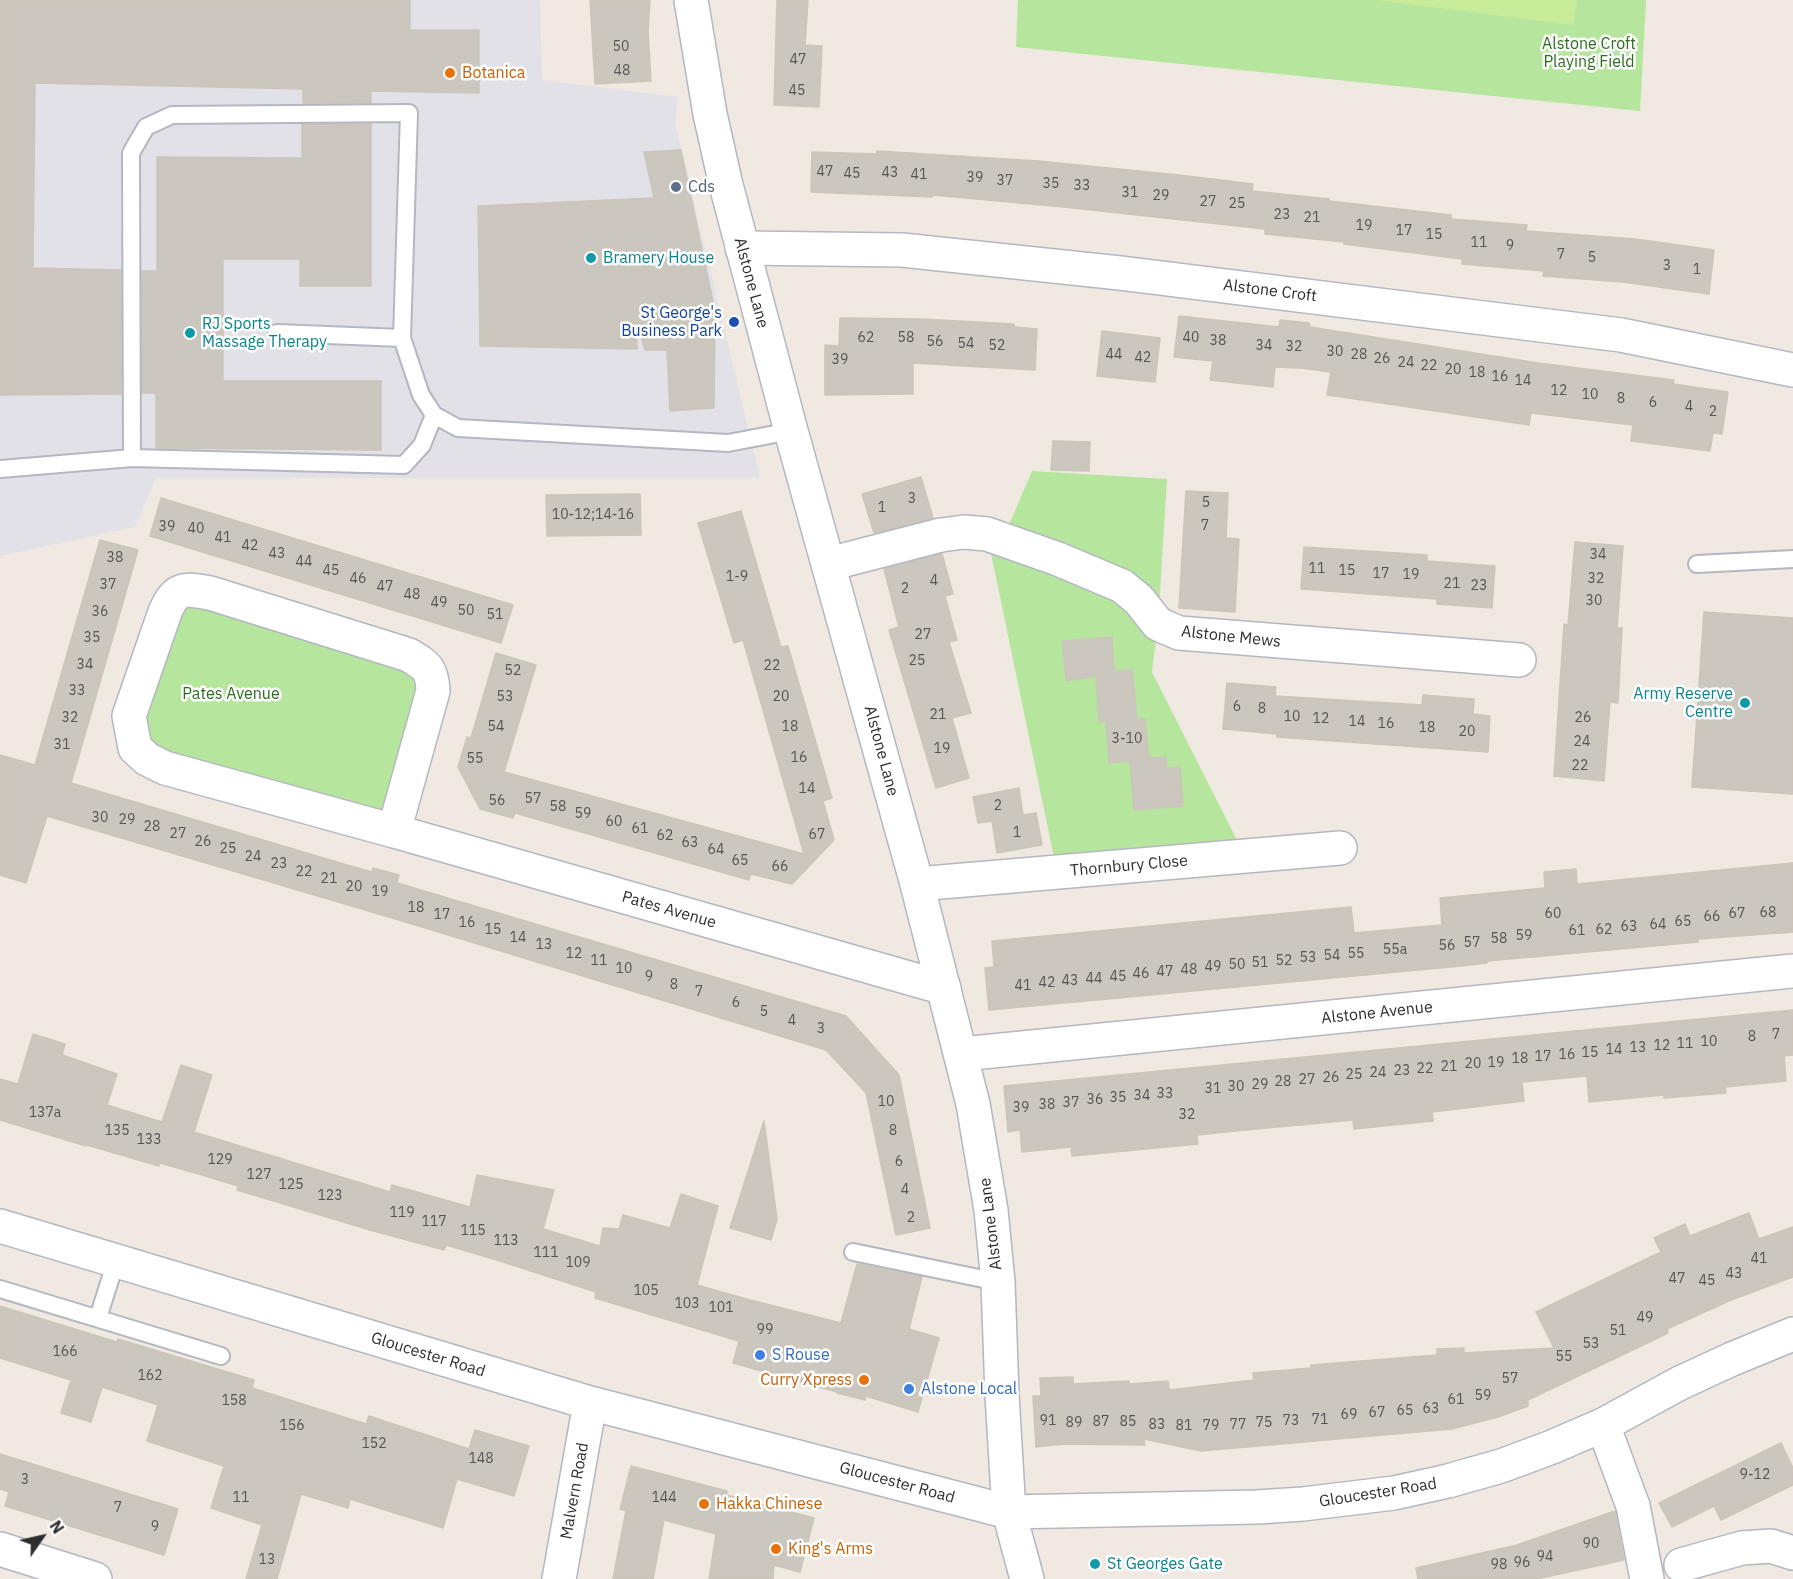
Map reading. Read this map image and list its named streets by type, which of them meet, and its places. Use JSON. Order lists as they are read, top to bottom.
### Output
{
  "streets": {
    "street": [
      "Alstone Lane",
      "Alstone Croft",
      "Alstone Mews",
      "Thornbury Close",
      "Pates Avenue",
      "Alstone Avenue",
      "Gloucester Road",
      "Malvern Road"
    ]
  },
  "crossings": [
    ["Alstone Lane", "Alstone Croft"],
    ["Alstone Lane", "Alstone Mews"],
    ["Alstone Lane", "Thornbury Close"],
    ["Alstone Lane", "Pates Avenue"],
    ["Alstone Lane", "Alstone Avenue"],
    ["Alstone Lane", "Gloucester Road"],
    ["Gloucester Road", "Malvern Road"]
  ],
  "parks": ["Alstone Croft Playing Field", "Pates Avenue"],
  "places": [
    "Botanica",
    "Cds",
    "Bramery House",
    "St George's Business Park",
    "RJ Sports Massage Therapy",
    "Army Reserve Centre",
    "S Rouse",
    "Curry Xpress",
    "Alstone Local",
    "Hakka Chinese",
    "King's Arms",
    "St Georges Gate"
  ],
  "house_numbers": [
    "50",
    "47",
    "48",
    "45",
    "47",
    "43",
    "45",
    "41",
    "39",
    "37",
    "35",
    "33",
    "31",
    "29",
    "27",
    "25",
    "23",
    "21",
    "19",
    "17",
    "15",
    "11",
    "9",
    "7",
    "5",
    "3",
    "1",
    "62",
    "58",
    "40",
    "38",
    "56",
    "54",
    "52",
    "34",
    "32",
    "30",
    "44",
    "28",
    "42",
    "26",
    "39",
    "24",
    "22",
    "20",
    "18",
    "16",
    "14",
    "12",
    "10",
    "8",
    "6",
    "4",
    "2",
    "3",
    "5",
    "1",
    "10-12;14-16",
    "7",
    "39",
    "40",
    "41",
    "42",
    "43",
    "34",
    "38",
    "44",
    "11",
    "45",
    "15",
    "17",
    "19",
    "1-9",
    "46",
    "32",
    "4",
    "21",
    "37",
    "23",
    "47",
    "2",
    "48",
    "30",
    "49",
    "50",
    "36",
    "51",
    "27",
    "35",
    "25",
    "34",
    "22",
    "52",
    "33",
    "53",
    "20",
    "6",
    "8",
    "21",
    "10",
    "32",
    "26",
    "12",
    "14",
    "16",
    "54",
    "18",
    "18",
    "20",
    "3-10",
    "24",
    "31",
    "19",
    "16",
    "55",
    "22",
    "14",
    "57",
    "56",
    "2",
    "58",
    "59",
    "30",
    "29",
    "60",
    "28",
    "61",
    "1",
    "27",
    "67",
    "62",
    "26",
    "63",
    "25",
    "64",
    "24",
    "65",
    "23",
    "66",
    "22",
    "21",
    "20",
    "19",
    "18",
    "68",
    "60",
    "67",
    "17",
    "66",
    "65",
    "16",
    "64",
    "63",
    "15",
    "62",
    "61",
    "59",
    "14",
    "58",
    "57",
    "13",
    "56",
    "55a",
    "12",
    "55",
    "54",
    "53",
    "11",
    "52",
    "51",
    "50",
    "49",
    "10",
    "48",
    "47",
    "46",
    "9",
    "45",
    "44",
    "43",
    "42",
    "8",
    "41",
    "7",
    "6",
    "5",
    "4",
    "3",
    "7",
    "8",
    "10",
    "11",
    "12",
    "13",
    "14",
    "15",
    "16",
    "17",
    "18",
    "19",
    "20",
    "21",
    "22",
    "23",
    "24",
    "25",
    "26",
    "27",
    "28",
    "29",
    "30",
    "31",
    "33",
    "34",
    "35",
    "36",
    "10",
    "37",
    "38",
    "39",
    "137a",
    "32",
    "135",
    "8",
    "133",
    "129",
    "6",
    "127",
    "125",
    "4",
    "123",
    "119",
    "2",
    "117",
    "115",
    "113",
    "111",
    "41",
    "109",
    "43",
    "47",
    "45",
    "105",
    "103",
    "101",
    "49",
    "99",
    "51",
    "53",
    "166",
    "55",
    "162",
    "57",
    "59",
    "61",
    "158",
    "63",
    "65",
    "67",
    "69",
    "71",
    "91",
    "73",
    "87",
    "85",
    "89",
    "75",
    "83",
    "77",
    "156",
    "81",
    "79",
    "152",
    "148",
    "9-12",
    "3",
    "11",
    "144",
    "7",
    "9",
    "90",
    "94",
    "13",
    "96",
    "98"
  ],
  "north": "top right"
}
